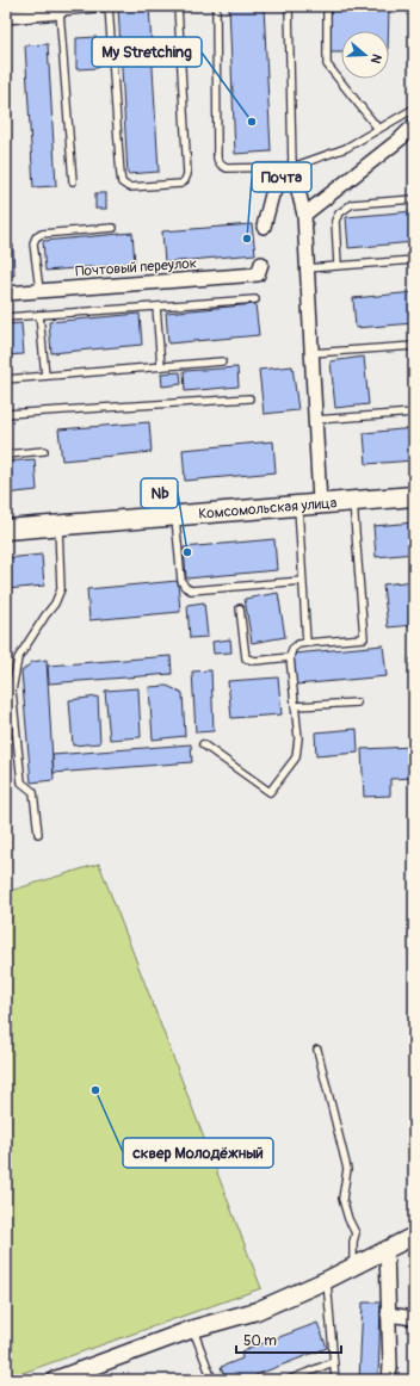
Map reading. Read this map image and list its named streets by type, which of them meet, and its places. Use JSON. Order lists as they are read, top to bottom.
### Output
{
  "streets": {
    "main road": ["Комсомольская улица"],
    "street": ["Почтовый переулок"]
  },
  "places": [
    "My Stretching",
    "Почта",
    "Nb",
    "сквер Молодёжный"
  ],
  "scale_bar": "50 m",
  "north": "right"
}
